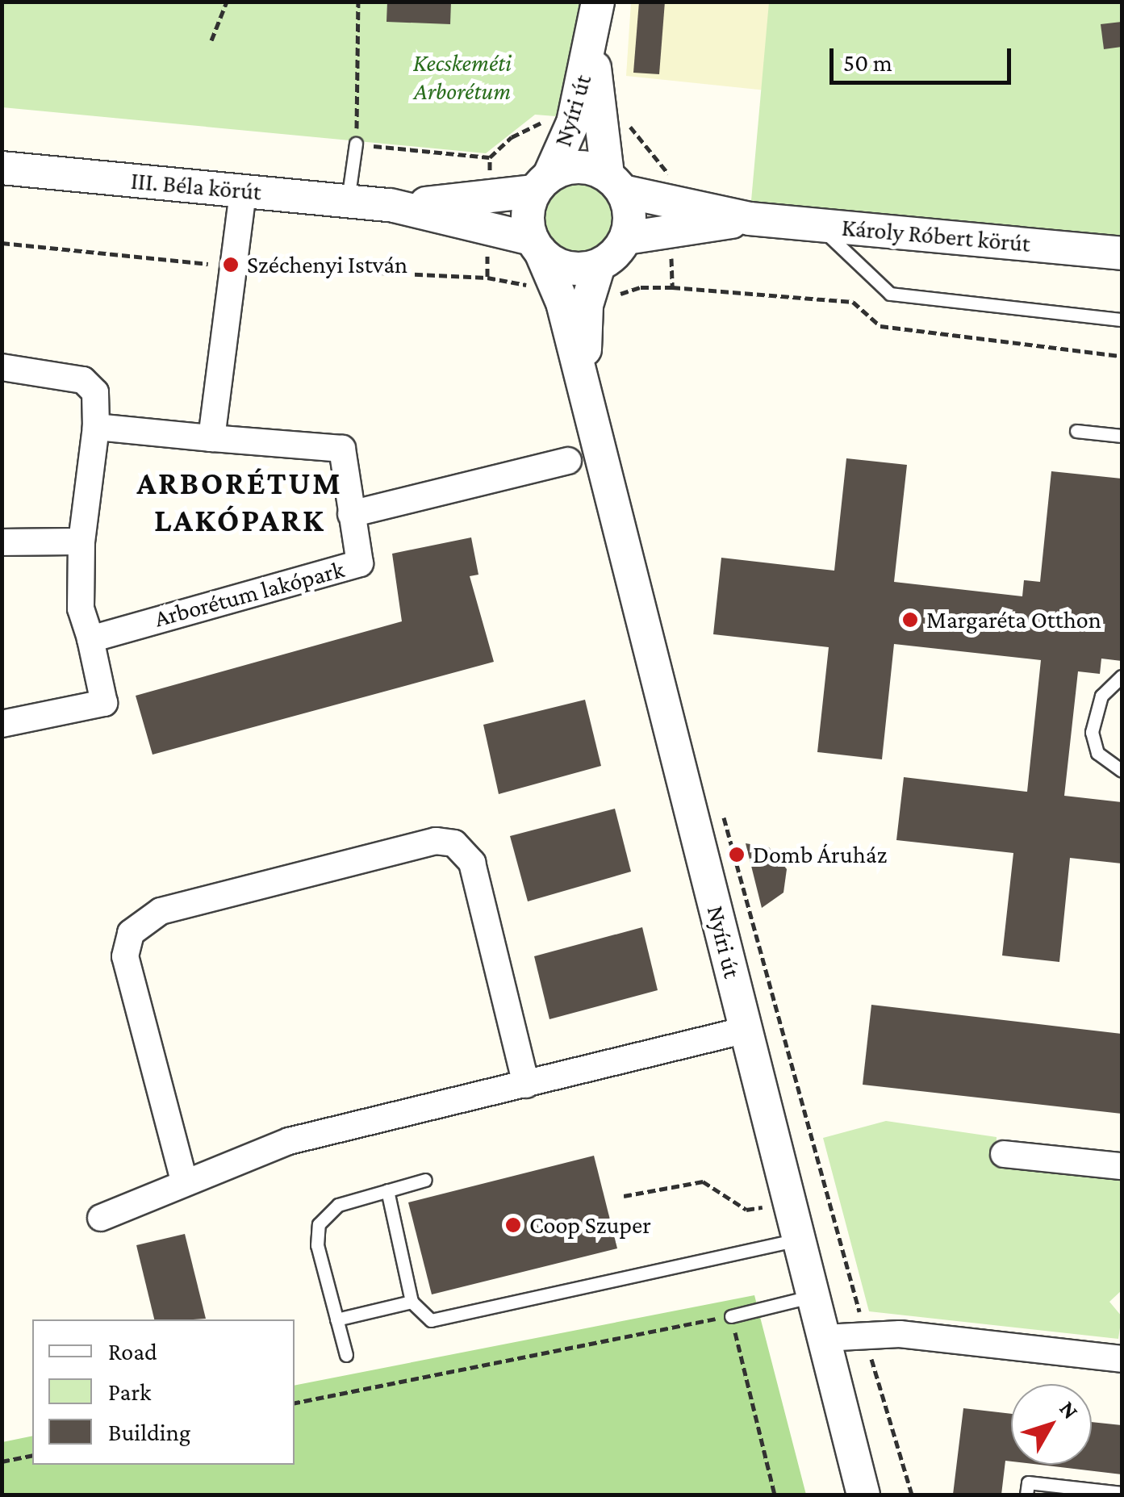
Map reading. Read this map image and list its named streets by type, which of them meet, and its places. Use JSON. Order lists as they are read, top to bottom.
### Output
{
  "streets": {
    "street": [
      "Nyíri út",
      "III. Béla körút",
      "Károly Róbert körút",
      "Arborétum lakópark"
    ]
  },
  "crossings": [
    ["Nyíri út", "III. Béla körút"],
    ["Nyíri út", "Károly Róbert körút"],
    ["III. Béla körút", "Károly Róbert körút"]
  ],
  "districts": ["ARBORÉTUM LAKÓPARK"],
  "parks": ["Kecskeméti Arborétum"],
  "places": [
    "Széchenyi István",
    "Margaréta Otthon",
    "Domb Áruház",
    "Coop Szuper"
  ],
  "legend": ["Road", "Park", "Building"],
  "scale_bar": "50 m",
  "north": "top right"
}
